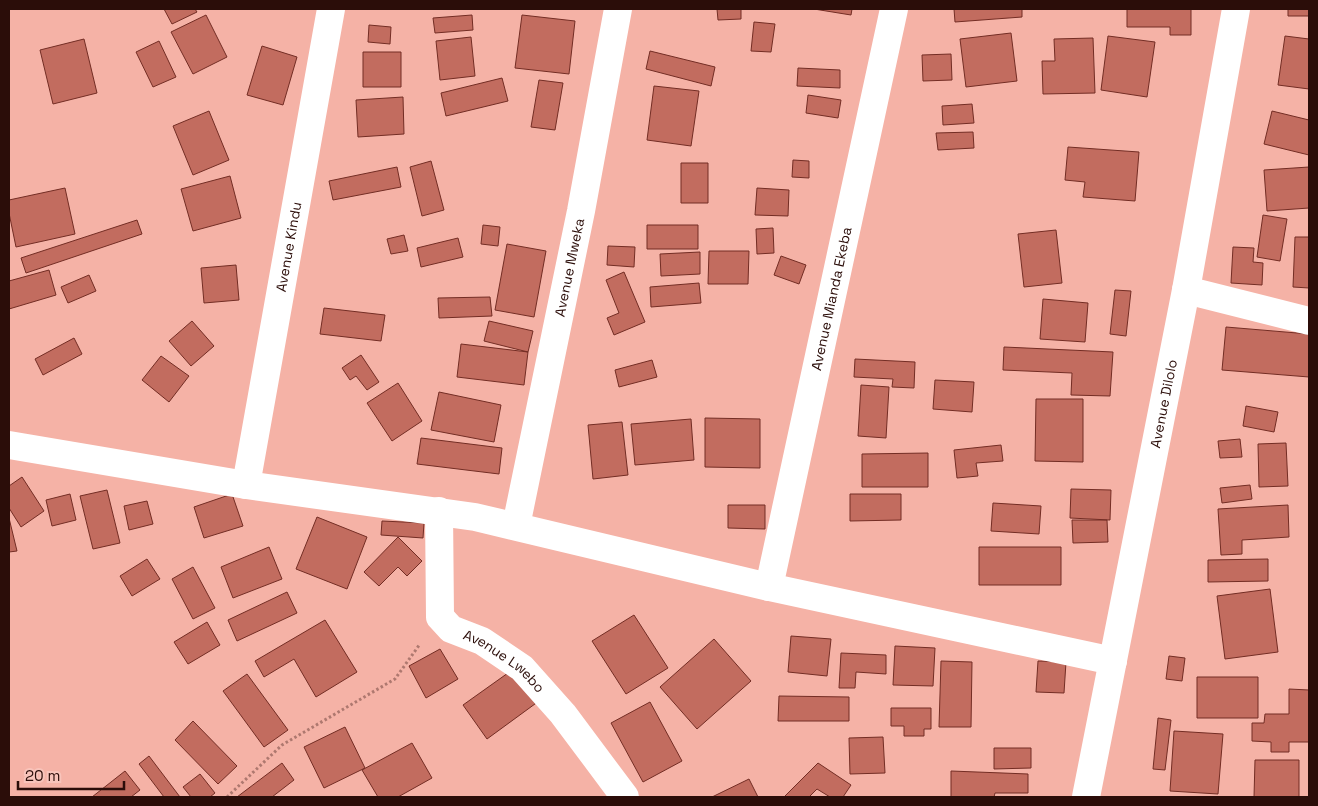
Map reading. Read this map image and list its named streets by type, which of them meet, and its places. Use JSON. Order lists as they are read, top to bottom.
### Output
{
  "streets": {
    "street": [
      "Avenue Kindu",
      "Avenue Mweka",
      "Avenue Mianda Ekeba",
      "Avenue Dilolo",
      "Avenue Lwebo"
    ]
  },
  "scale_bar": "20 m"
}
